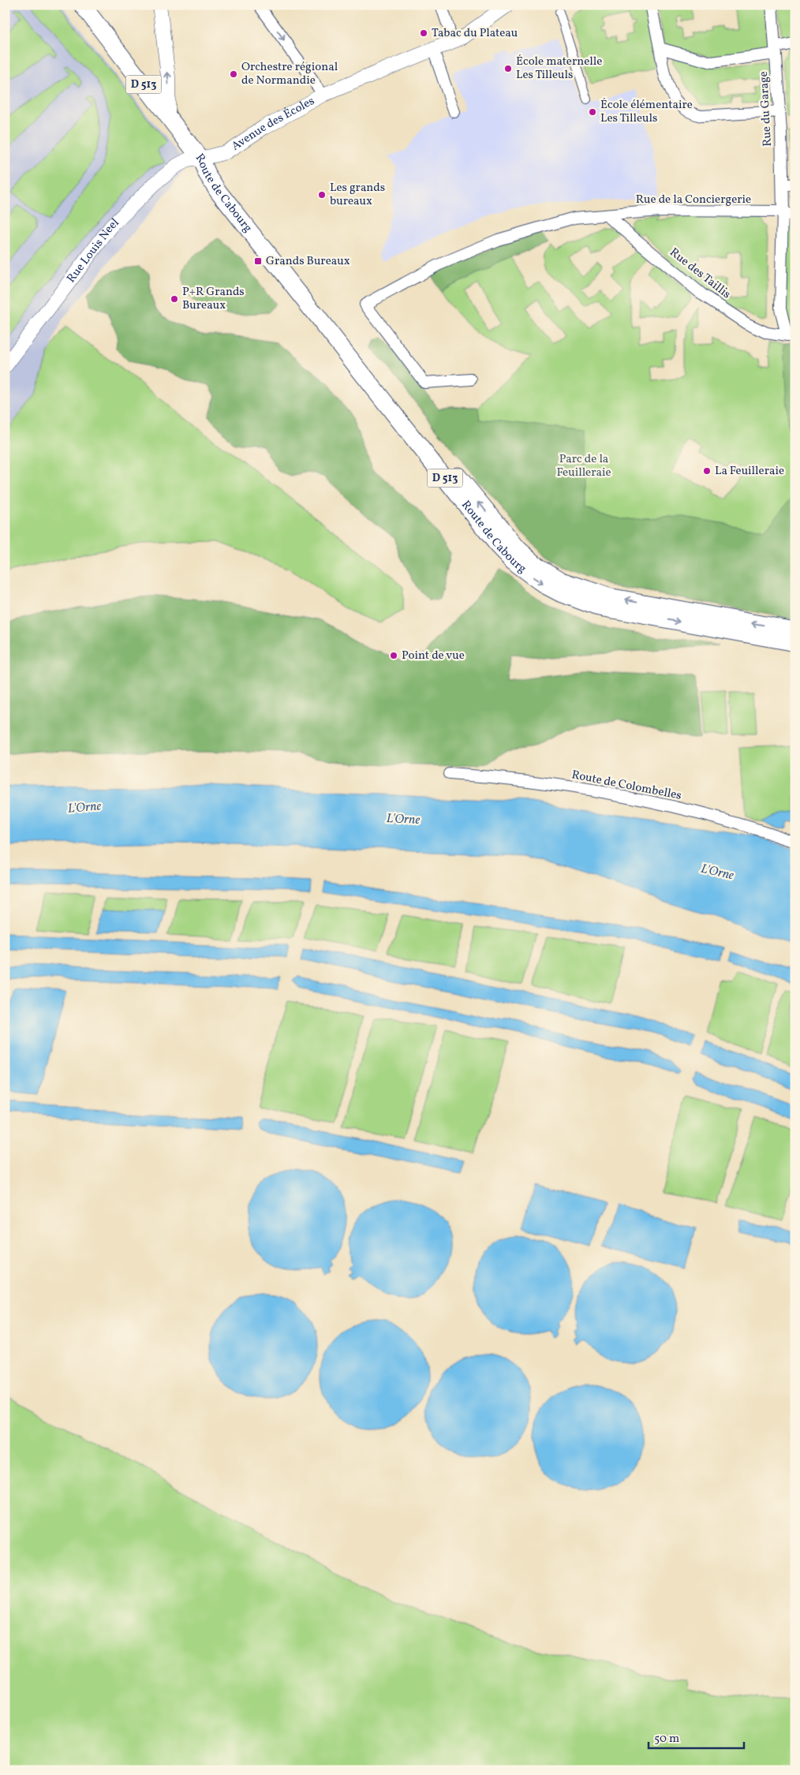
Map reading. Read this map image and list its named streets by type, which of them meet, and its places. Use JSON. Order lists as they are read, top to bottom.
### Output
{
  "streets": {
    "main road": ["D 513", "Route de Cabourg"],
    "street": [
      "Rue du Garage",
      "Avenue des Écoles",
      "Rue de la Conciergerie",
      "Rue Louis Neel",
      "Rue des Taillis",
      "Route de Colombelles"
    ]
  },
  "crossings": [
    ["D 513", "Avenue des Écoles"],
    ["D 513", "Route de Cabourg"],
    ["D 513", "Rue Louis Neel"],
    ["Rue du Garage", "Rue de la Conciergerie"],
    ["Rue du Garage", "Rue des Taillis"],
    ["Avenue des Écoles", "Route de Cabourg"],
    ["Avenue des Écoles", "Rue Louis Neel"],
    ["Route de Cabourg", "Rue Louis Neel"],
    ["Rue de la Conciergerie", "Rue des Taillis"]
  ],
  "water": ["L'Orne"],
  "parks": ["Parc de la Feuilleraie"],
  "places": {
    "other": [
      "Tabac du Plateau",
      "École maternelle Les Tilleuls",
      "Orchestre régional de Normandie",
      "École élémentaire Les Tilleuls",
      "Les grands bureaux",
      "P+R Grands Bureaux",
      "La Feuilleraie",
      "Point de vue"
    ],
    "transit": ["Grands Bureaux"]
  },
  "scale_bar": "50 m"
}
